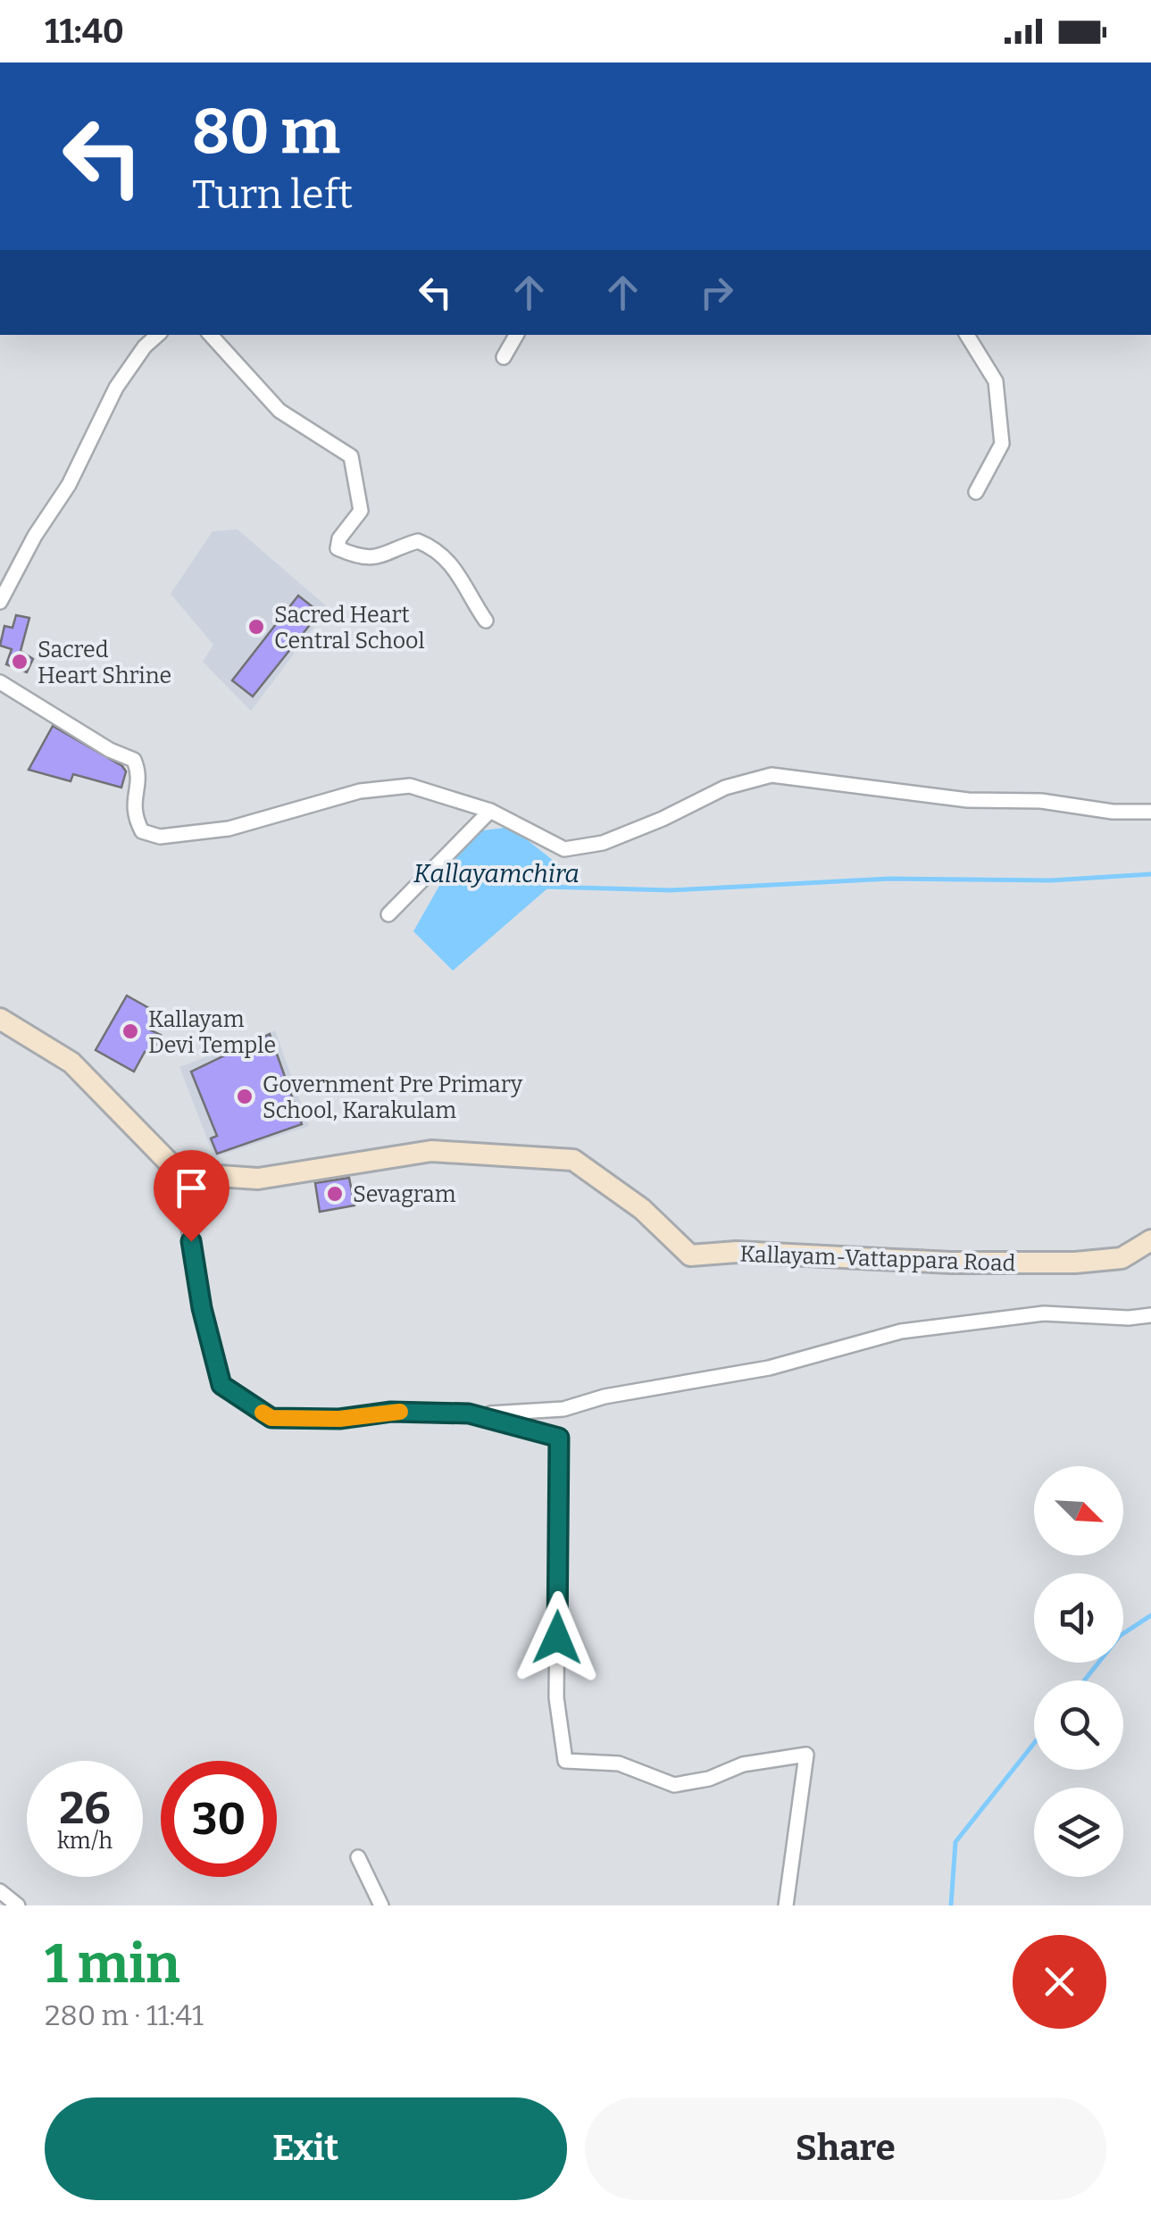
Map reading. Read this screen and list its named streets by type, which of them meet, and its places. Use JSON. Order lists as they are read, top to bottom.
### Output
{
  "streets": {
    "street": ["Kallayam-Vattappara Road"]
  },
  "water": ["Kallayamchira"],
  "places": [
    "Sacred Heart Central School",
    "Sacred Heart Shrine",
    "Kallayam Devi Temple",
    "Government Pre Primary School, Karakulam",
    "Sevagram"
  ],
  "north": "bottom right",
  "page": {
    "status": "11:40",
    "turn": ["80 m", "Turn left"],
    "speed": "26 km/h",
    "limit": "30",
    "heading": ["1 min", "280 m · 11:41"],
    "buttons": ["Exit", "Share"]
  }
}
